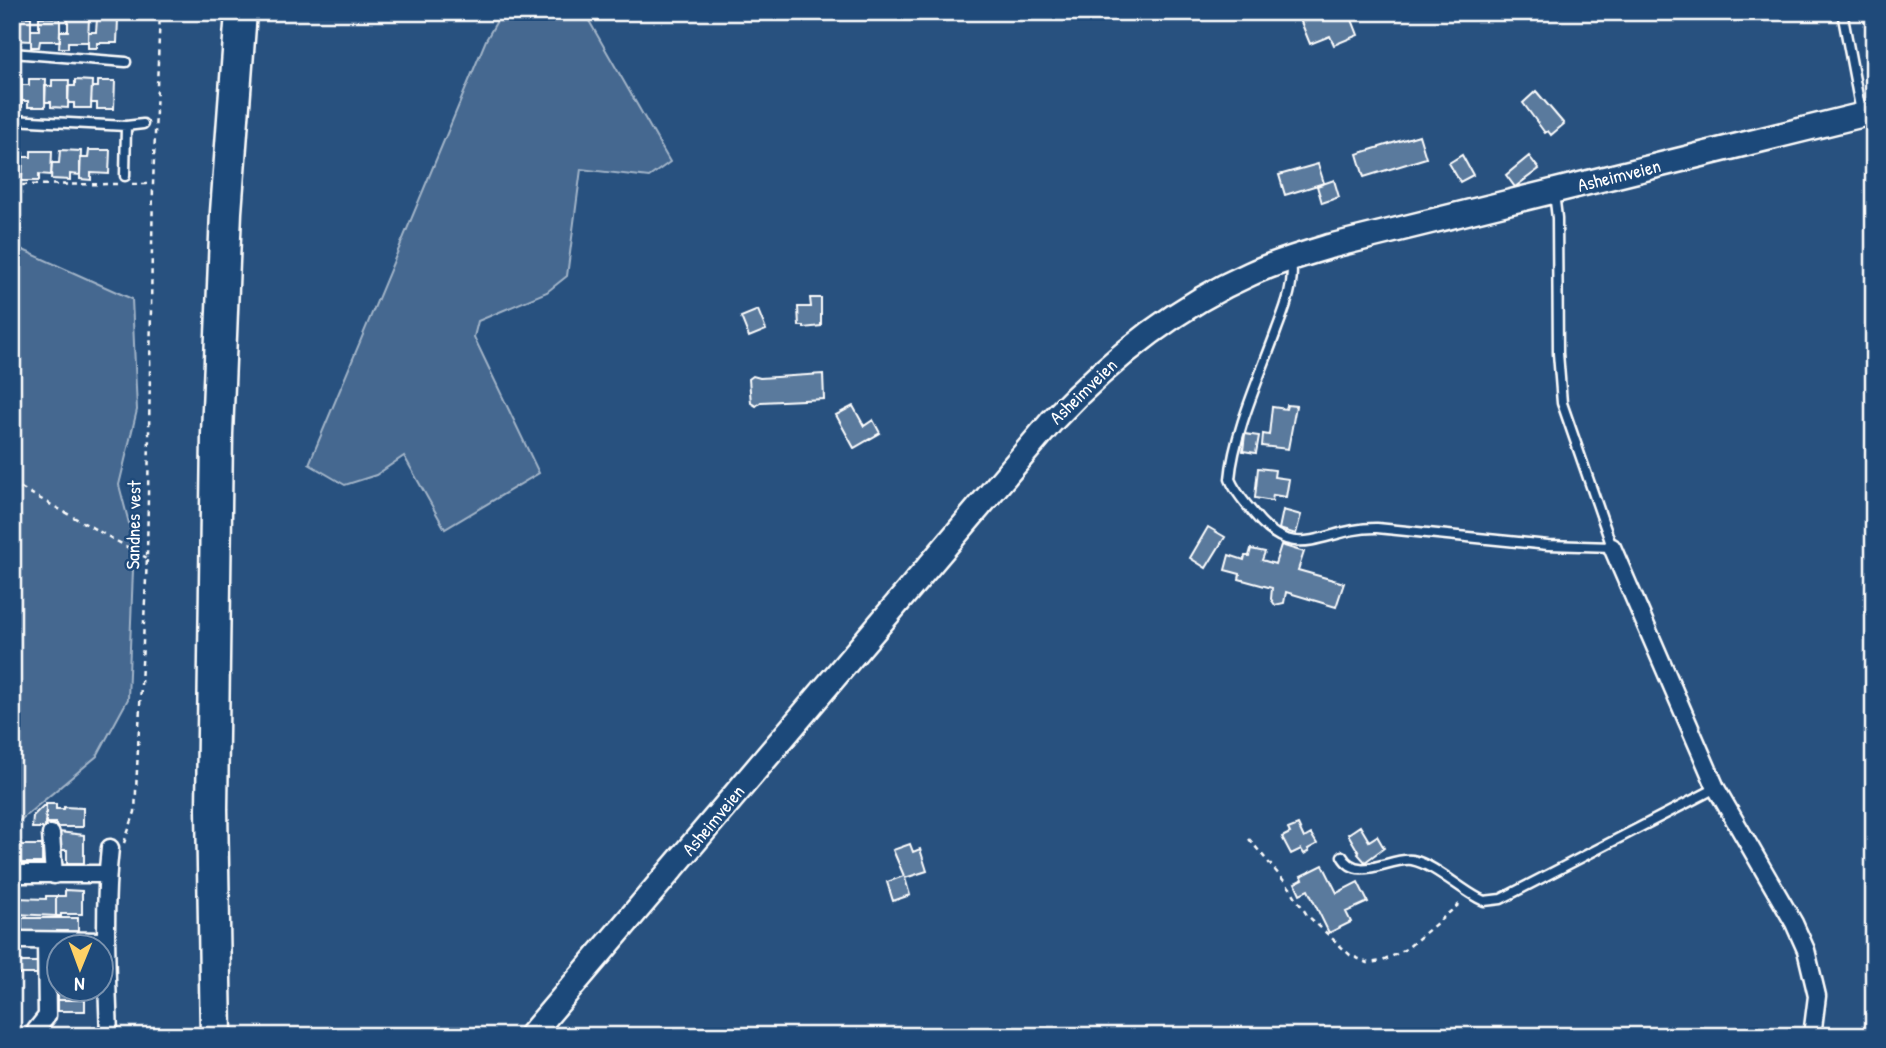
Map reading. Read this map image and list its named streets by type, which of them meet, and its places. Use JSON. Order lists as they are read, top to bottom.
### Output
{
  "streets": {
    "main road": ["Asheimveien"],
    "path": ["Sandnes vest"]
  },
  "north": "bottom"
}
